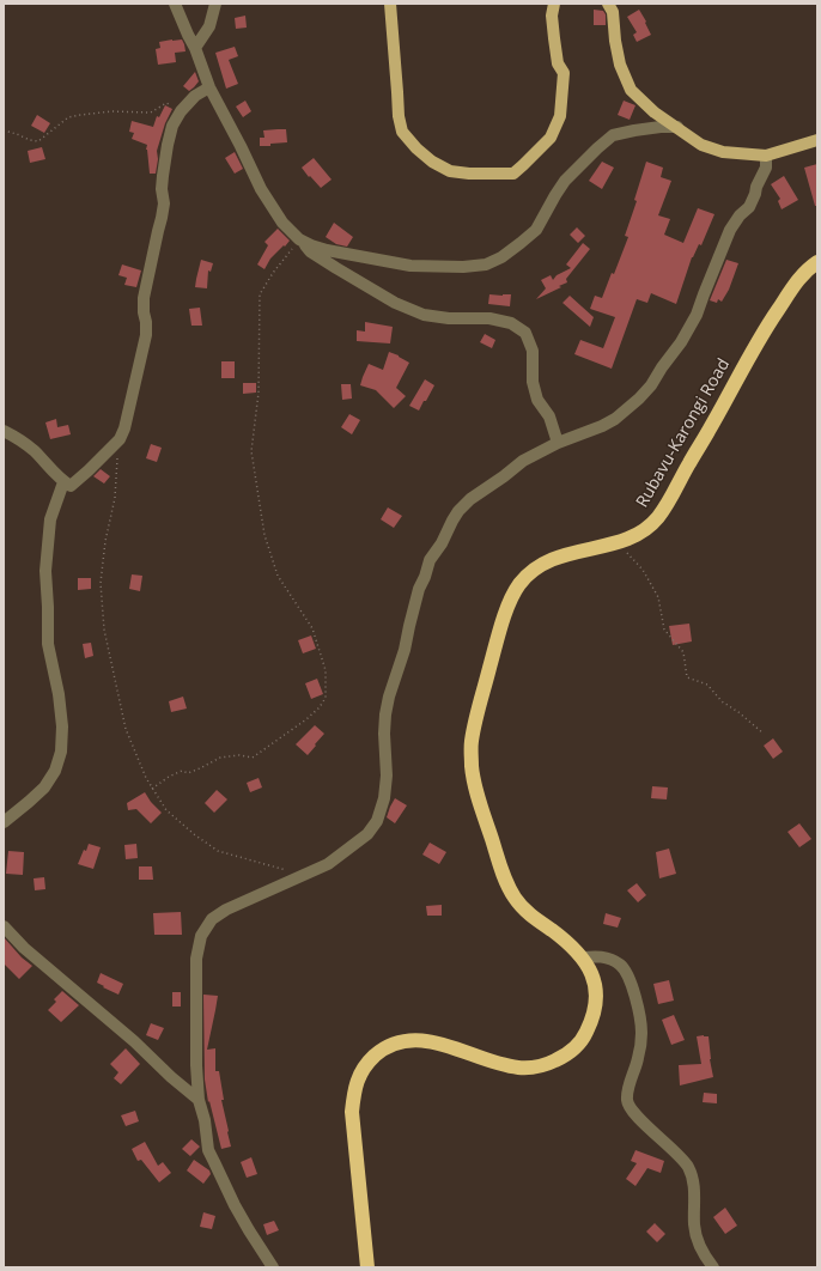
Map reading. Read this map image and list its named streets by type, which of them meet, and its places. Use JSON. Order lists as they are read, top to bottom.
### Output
{
  "streets": {
    "highway": ["Rubavu-Karongi Road"]
  }
}
